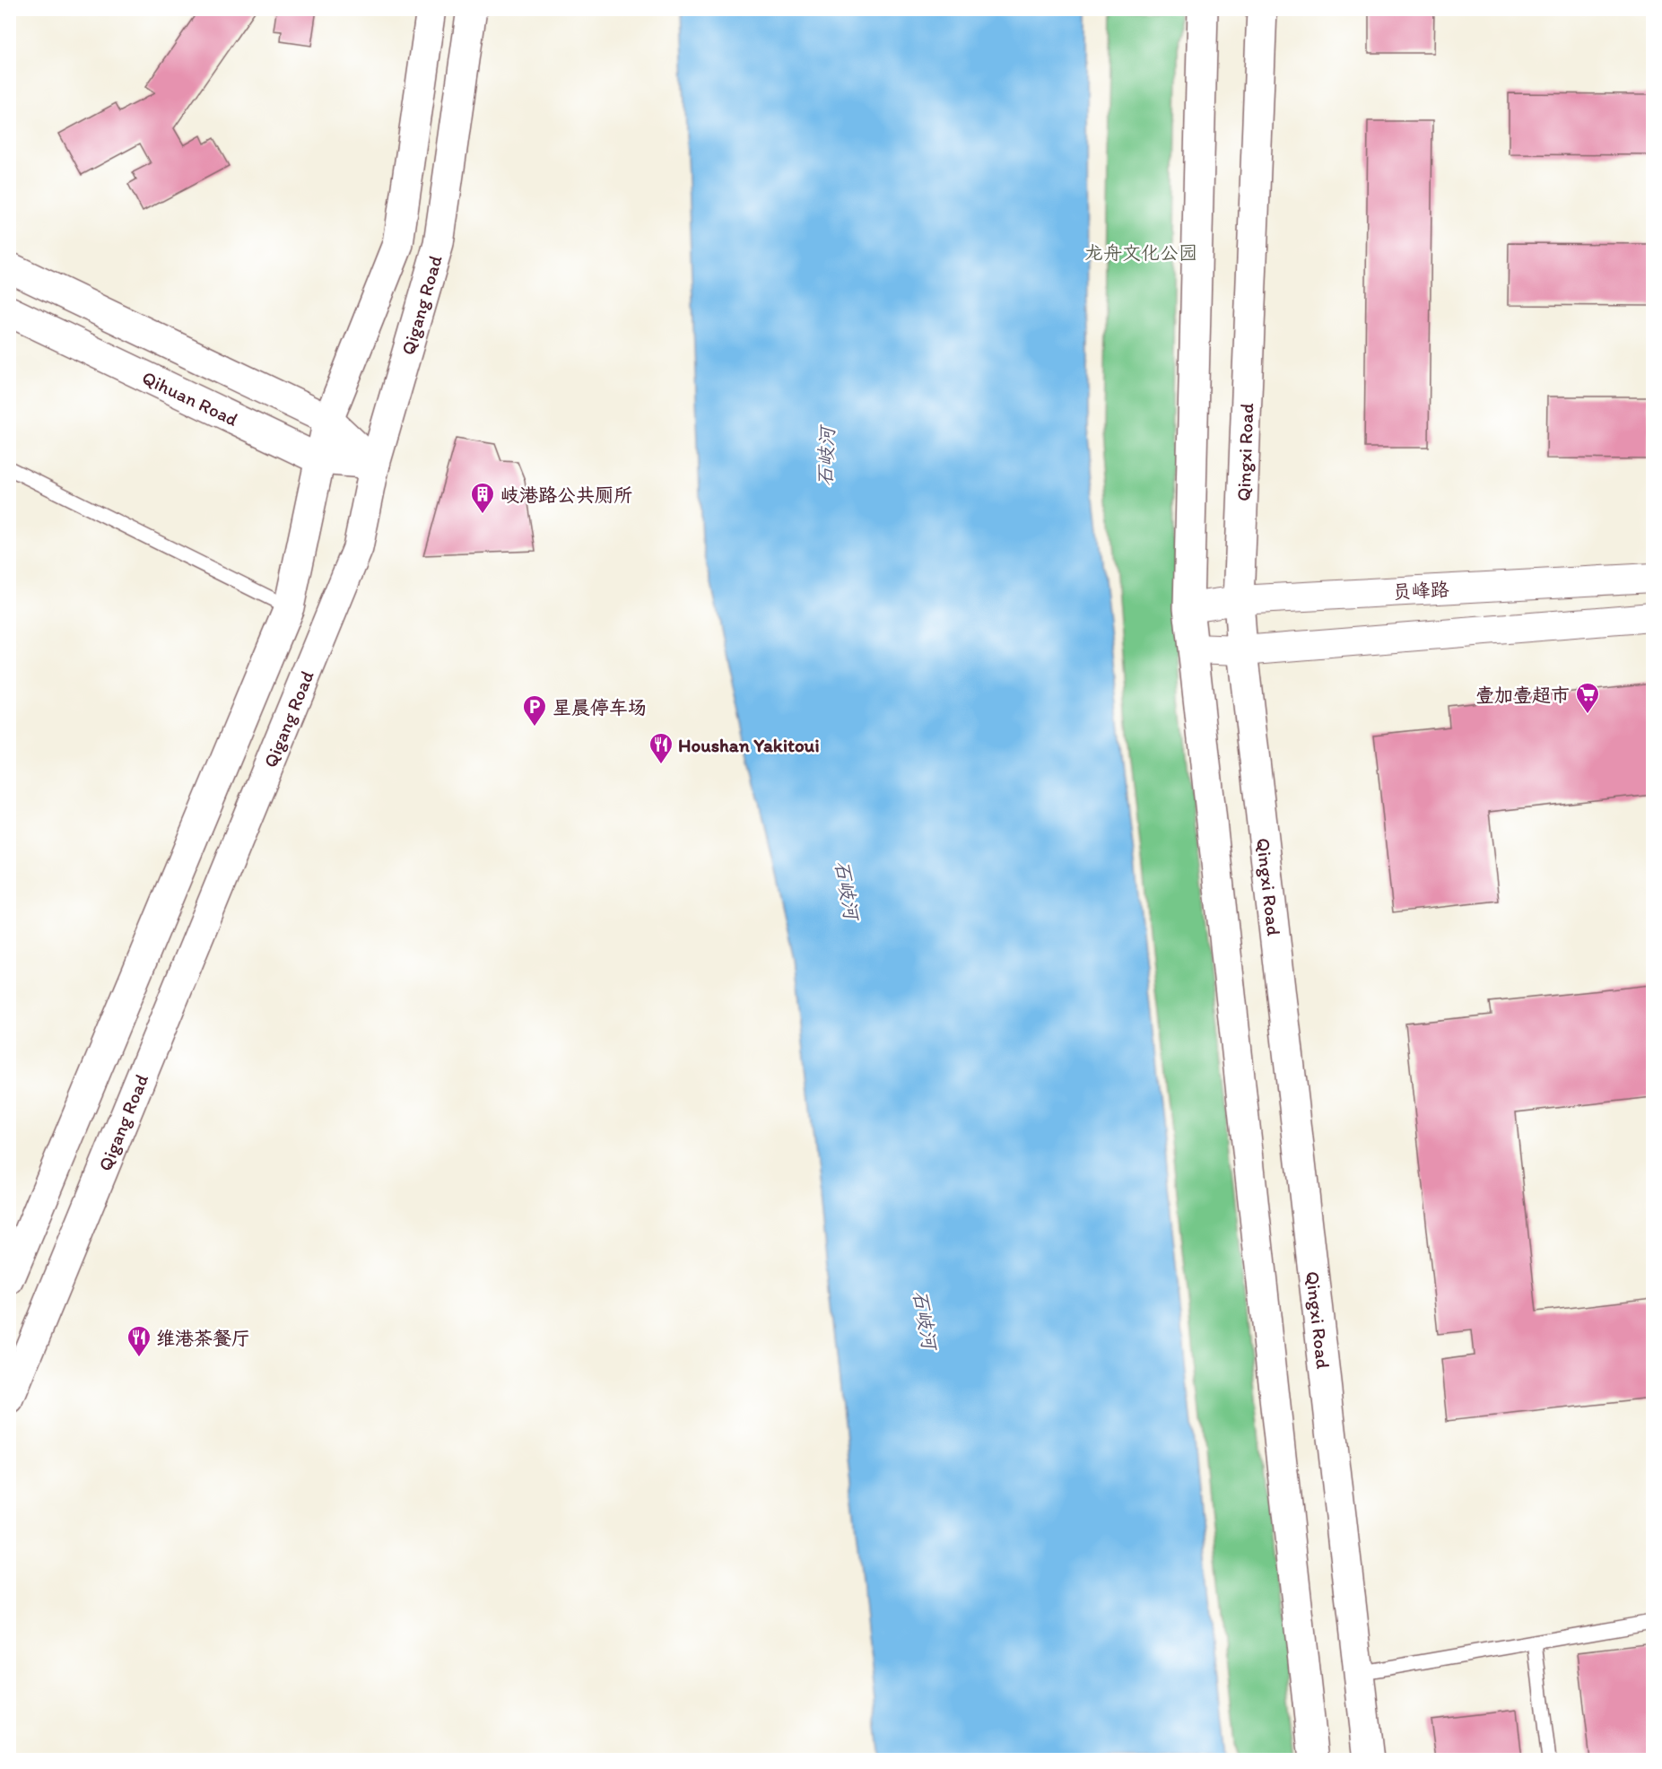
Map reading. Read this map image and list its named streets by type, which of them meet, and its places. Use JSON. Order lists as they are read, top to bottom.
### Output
{
  "streets": {
    "main road": ["Qigang Road", "Qihuan Road", "Qingxi Road"],
    "street": ["员峰路"]
  },
  "crossings": [
    ["Qigang Road", "Qihuan Road"],
    ["Qingxi Road", "员峰路"]
  ],
  "water": ["石岐河"],
  "parks": ["龙舟文化公园"],
  "places": {
    "building": ["岐港路公共厕所"],
    "supermarket": ["壹加壹超市"],
    "parking": ["星晨停车场"],
    "restaurant": ["Houshan Yakitoui", "维港茶餐厅"]
  }
}
